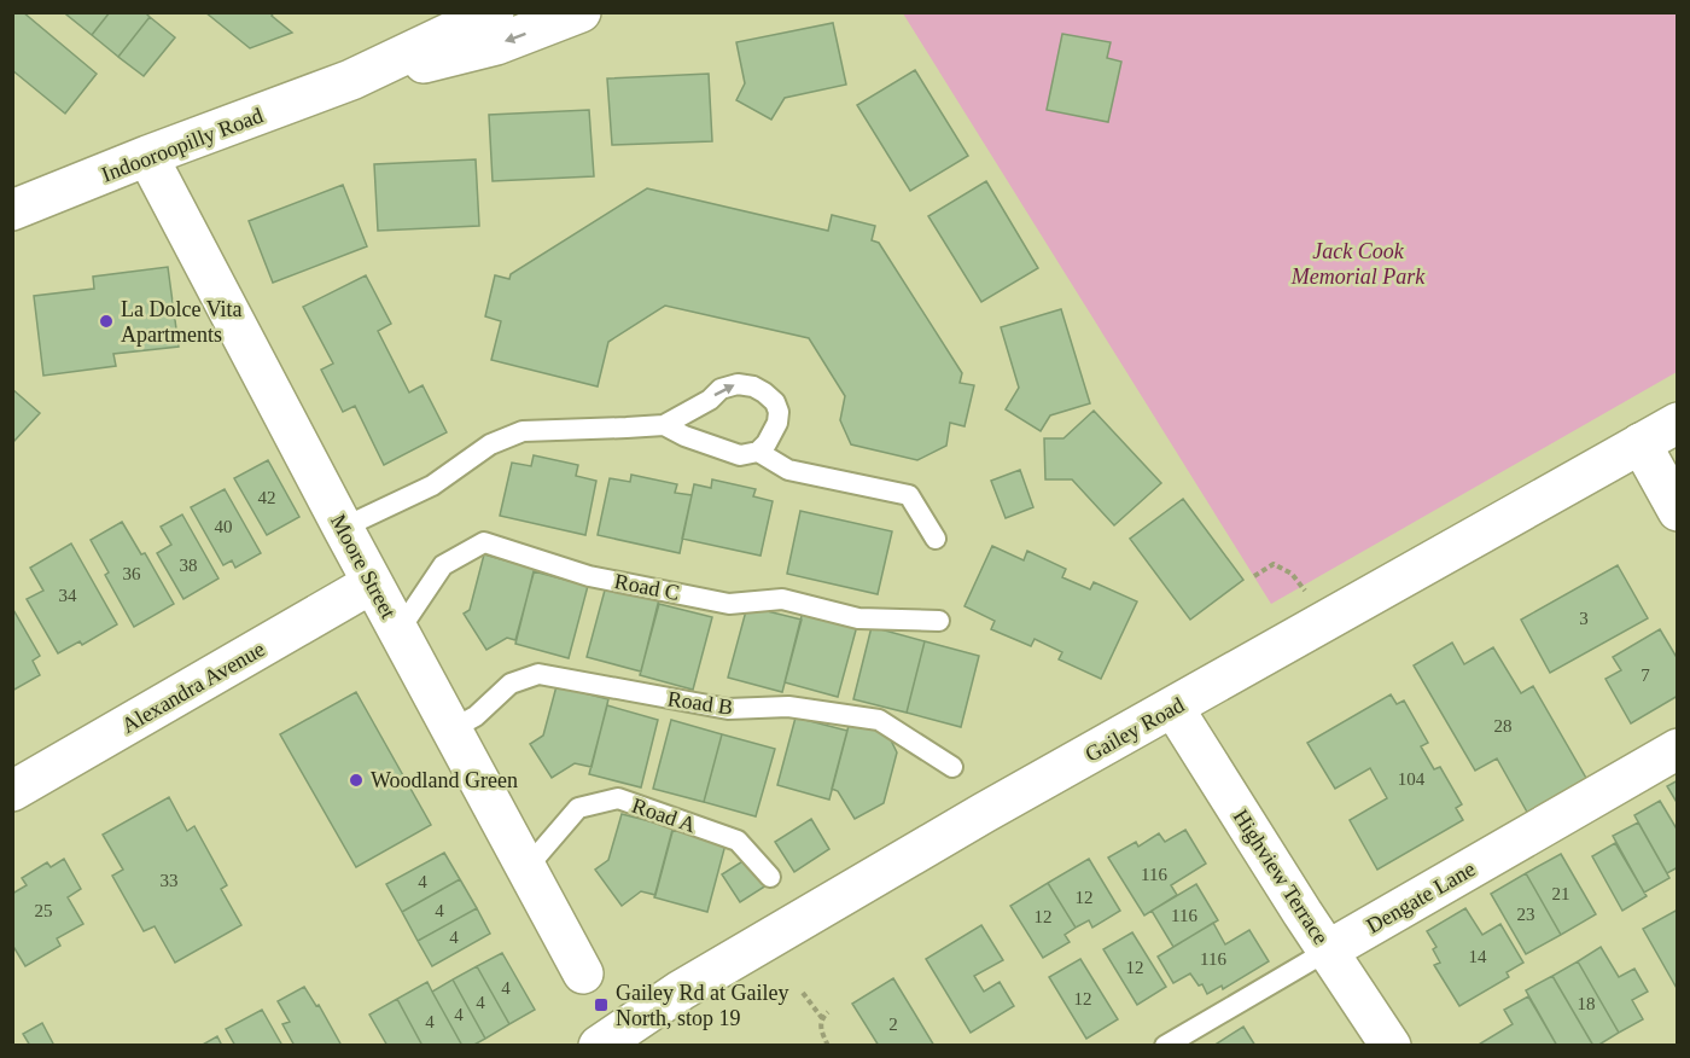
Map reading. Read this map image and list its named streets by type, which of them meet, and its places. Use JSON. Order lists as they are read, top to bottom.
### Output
{
  "streets": {
    "street": [
      "Indooroopilly Road",
      "Moore Street",
      "Alexandra Avenue",
      "Gailey Road",
      "Highview Terrace",
      "Dengate Lane"
    ],
    "lane": ["Road C", "Road B", "Road A"]
  },
  "crossings": [
    ["Indooroopilly Road", "Moore Street"],
    ["Moore Street", "Road C"],
    ["Moore Street", "Alexandra Avenue"],
    ["Moore Street", "Road B"],
    ["Moore Street", "Road A"],
    ["Gailey Road", "Highview Terrace"],
    ["Highview Terrace", "Dengate Lane"]
  ],
  "parks": ["Jack Cook Memorial Park"],
  "places": {
    "other": ["La Dolce Vita Apartments", "Woodland Green"],
    "transit": ["Gailey Rd at Gailey North, stop 19"]
  },
  "house_numbers": [
    "42",
    "40",
    "38",
    "36",
    "34",
    "3",
    "7",
    "28",
    "104",
    "116",
    "33",
    "4",
    "21",
    "12",
    "25",
    "4",
    "23",
    "116",
    "12",
    "4",
    "14",
    "116",
    "12",
    "4",
    "12",
    "4",
    "18",
    "4",
    "4",
    "2"
  ]
}
